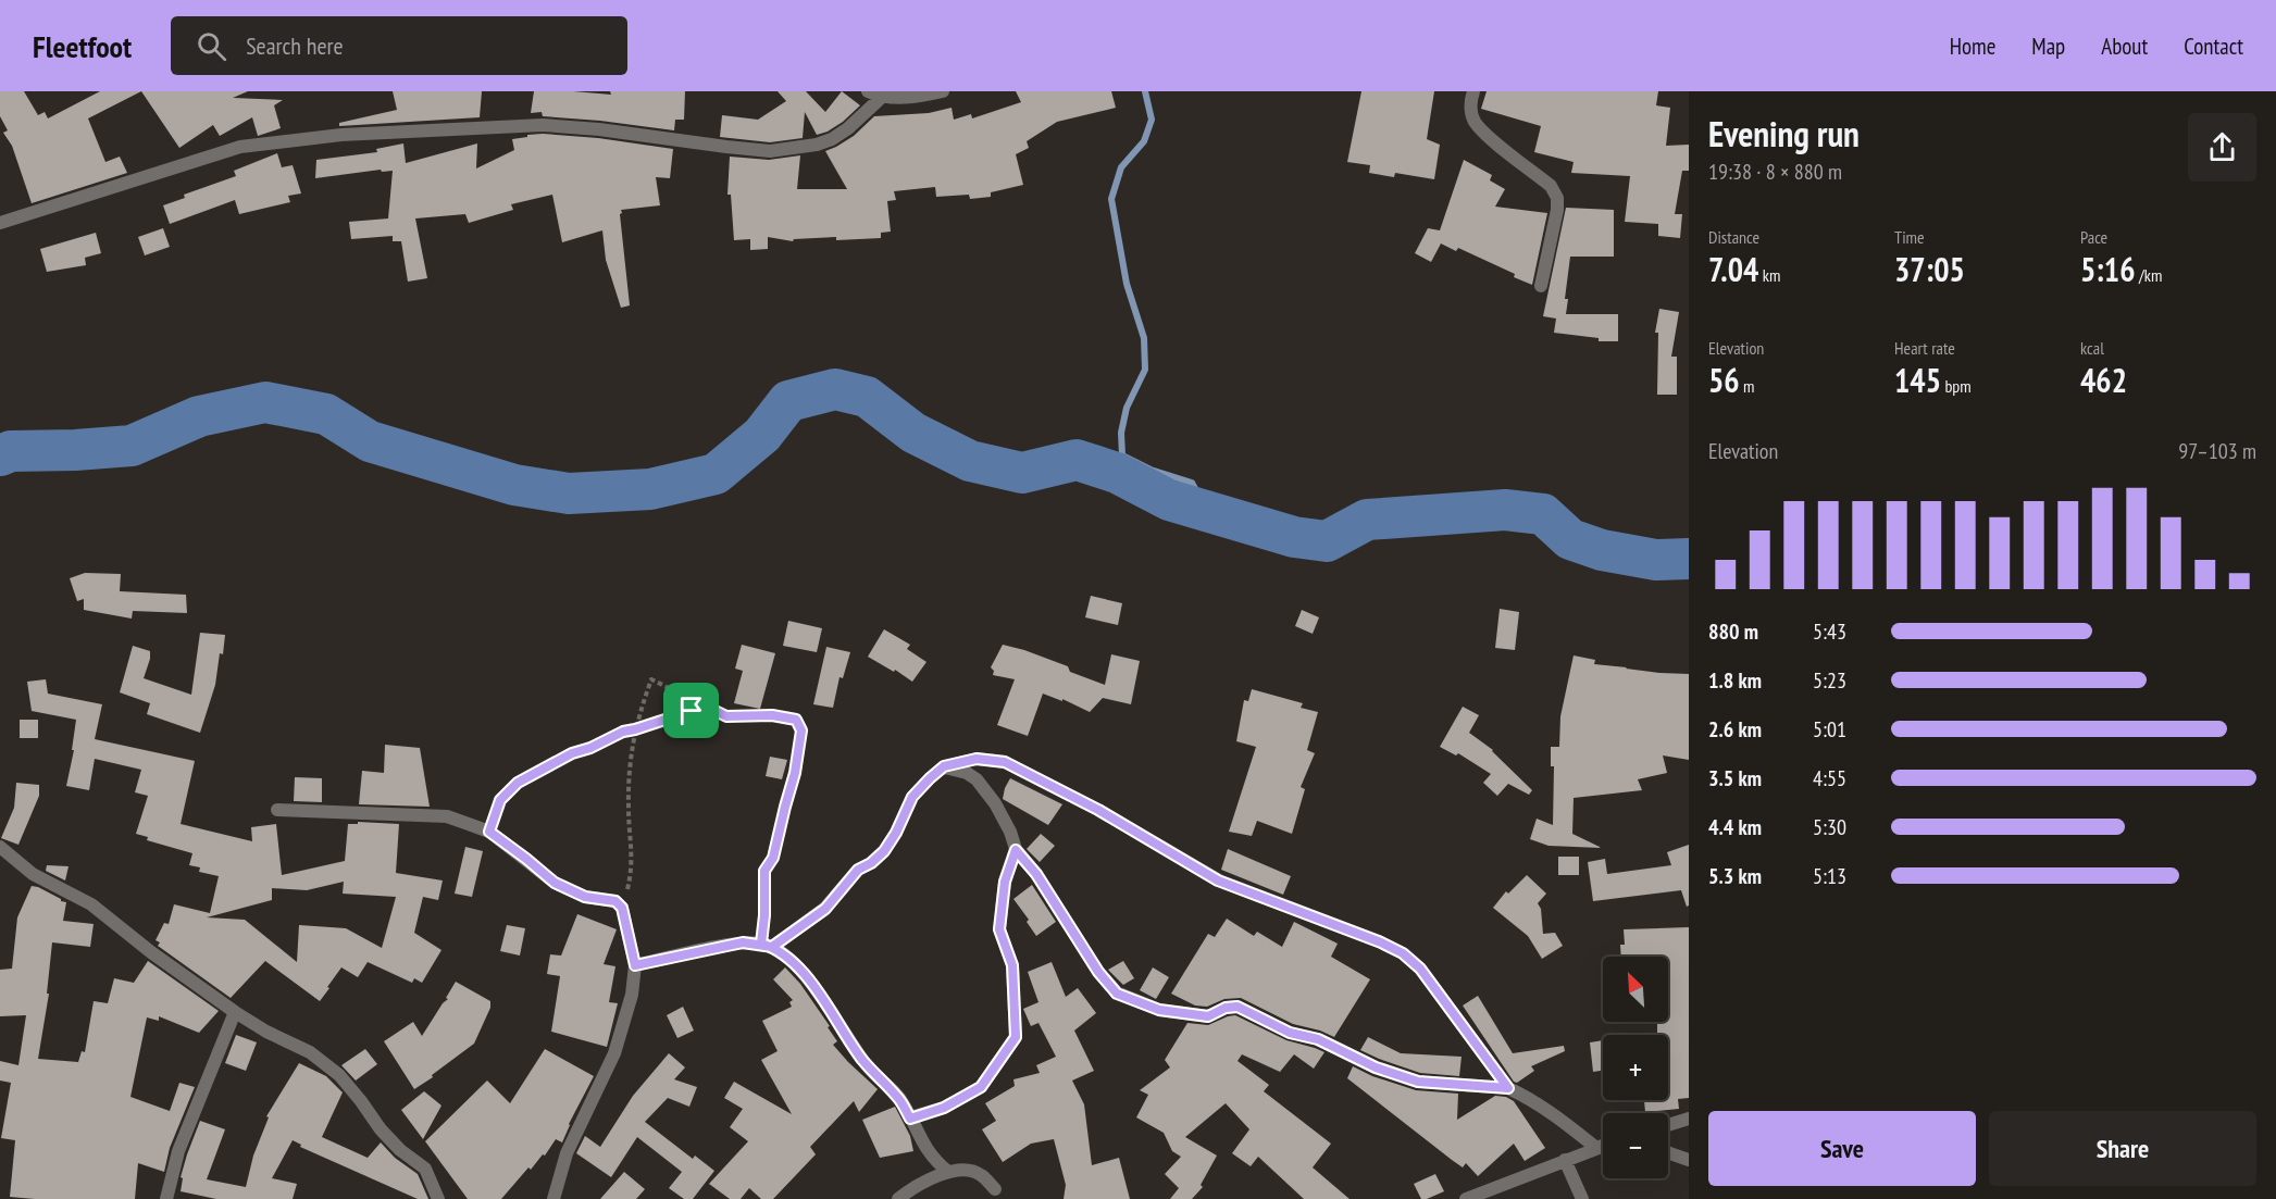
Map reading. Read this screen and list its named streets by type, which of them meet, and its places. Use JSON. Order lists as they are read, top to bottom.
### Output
{
  "north": "top left",
  "page": {
    "header": "Fleetfoot",
    "search": "Search here",
    "nav": [
      "Home",
      "Map",
      "About",
      "Contact"
    ],
    "heading": ["Evening run", "19:38 · 8 × 880 m"],
    "stats": [
      ["Distance", "7.04 km"],
      ["Time", "37:05"],
      ["Pace", "5:16 /km"],
      ["Elevation", "56 m"],
      ["Heart rate", "145 bpm"],
      ["kcal", "462"]
    ],
    "chart": ["Elevation", "97–103 m"],
    "list": [
      {
        "name": "880 m",
        "note": "5:43"
      },
      {
        "name": "1.8 km",
        "note": "5:23"
      },
      {
        "name": "2.6 km",
        "note": "5:01"
      },
      {
        "name": "3.5 km",
        "note": "4:55"
      },
      {
        "name": "4.4 km",
        "note": "5:30"
      },
      {
        "name": "5.3 km",
        "note": "5:13"
      }
    ],
    "map_buttons": ["+", "−"],
    "buttons": ["Save", "Share"]
  }
}
